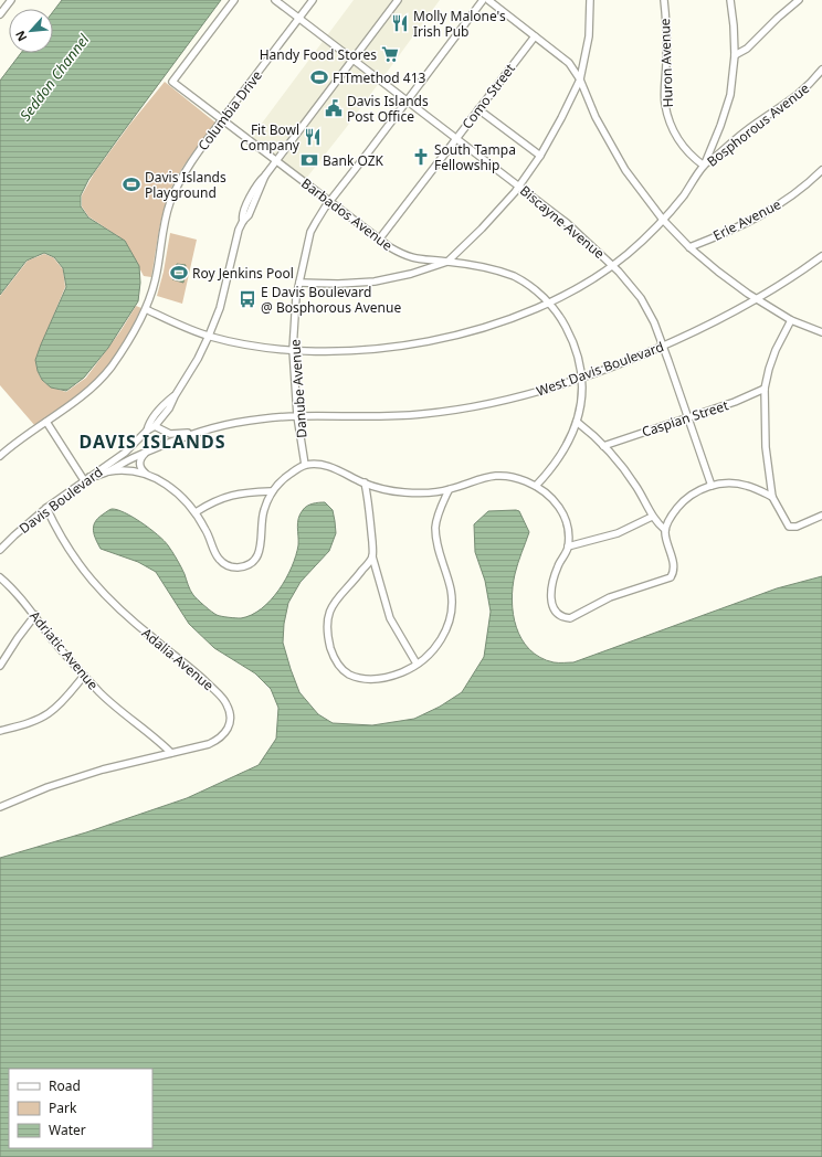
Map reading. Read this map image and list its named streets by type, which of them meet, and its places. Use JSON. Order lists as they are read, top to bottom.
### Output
{
  "streets": {
    "street": [
      "Huron Avenue",
      "Como Street",
      "Columbia Drive",
      "Bosphorous Avenue",
      "Barbados Avenue",
      "Erie Avenue",
      "Biscayne Avenue",
      "West Davis Boulevard",
      "Danube Avenue",
      "Caspian Street",
      "Davis Boulevard",
      "Adriatic Avenue",
      "Adalia Avenue"
    ]
  },
  "crossings": [
    ["Huron Avenue", "Bosphorous Avenue"],
    ["Como Street", "Barbados Avenue"],
    ["Como Street", "Biscayne Avenue"],
    ["Columbia Drive", "Bosphorous Avenue"],
    ["Columbia Drive", "Barbados Avenue"],
    ["Columbia Drive", "Biscayne Avenue"],
    ["Bosphorous Avenue", "Barbados Avenue"],
    ["Bosphorous Avenue", "Biscayne Avenue"],
    ["Bosphorous Avenue", "Danube Avenue"],
    ["Barbados Avenue", "West Davis Boulevard"],
    ["Barbados Avenue", "Danube Avenue"],
    ["Biscayne Avenue", "West Davis Boulevard"],
    ["Biscayne Avenue", "Danube Avenue"],
    ["Biscayne Avenue", "Caspian Street"],
    ["West Davis Boulevard", "Danube Avenue"],
    ["West Davis Boulevard", "Davis Boulevard"],
    ["Davis Boulevard", "Adalia Avenue"],
    ["Adriatic Avenue", "Adalia Avenue"]
  ],
  "districts": ["DAVIS ISLANDS"],
  "water": ["Seddon Channel"],
  "places": {
    "restaurant": ["Molly Malone's Irish Pub", "Fit Bowl Company"],
    "supermarket": ["Handy Food Stores"],
    "sports": ["FITmethod 413", "Davis Islands Playground", "Roy Jenkins Pool"],
    "public building": ["Davis Islands Post Office"],
    "church": ["South Tampa Fellowship"],
    "bank": ["Bank OZK"],
    "bus stop": ["E Davis Boulevard @ Bosphorous Avenue"]
  },
  "legend": ["Road", "Park", "Water"],
  "north": "bottom left"
}
